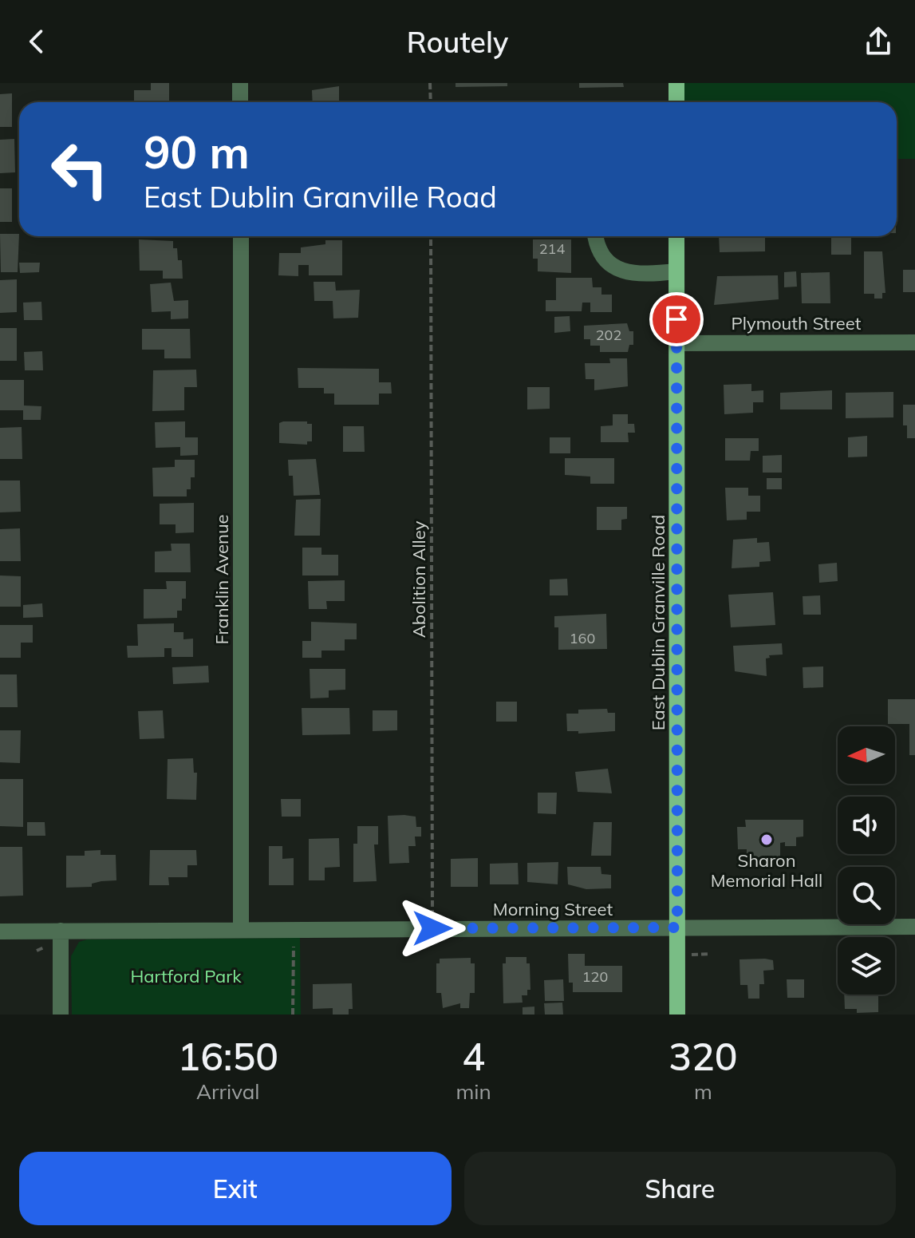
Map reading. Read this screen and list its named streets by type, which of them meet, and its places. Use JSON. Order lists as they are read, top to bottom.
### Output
{
  "streets": {
    "main road": ["East Dublin Granville Road"],
    "street": ["Plymouth Street", "Franklin Avenue", "Morning Street"],
    "path": ["Abolition Alley"]
  },
  "crossings": [
    ["Plymouth Street", "East Dublin Granville Road"],
    ["Franklin Avenue", "Morning Street"],
    ["Abolition Alley", "Morning Street"],
    ["East Dublin Granville Road", "Morning Street"]
  ],
  "parks": ["Hartford Park"],
  "places": ["Sharon Memorial Hall"],
  "house_numbers": [
    "214",
    "202",
    "160",
    "120"
  ],
  "north": "left",
  "page": {
    "header": "Routely",
    "turn": ["90 m", "East Dublin Granville Road"],
    "eta": [
      "16:50",
      "Arrival",
      "4",
      "min",
      "320",
      "m"
    ],
    "buttons": ["Exit", "Share"]
  }
}
